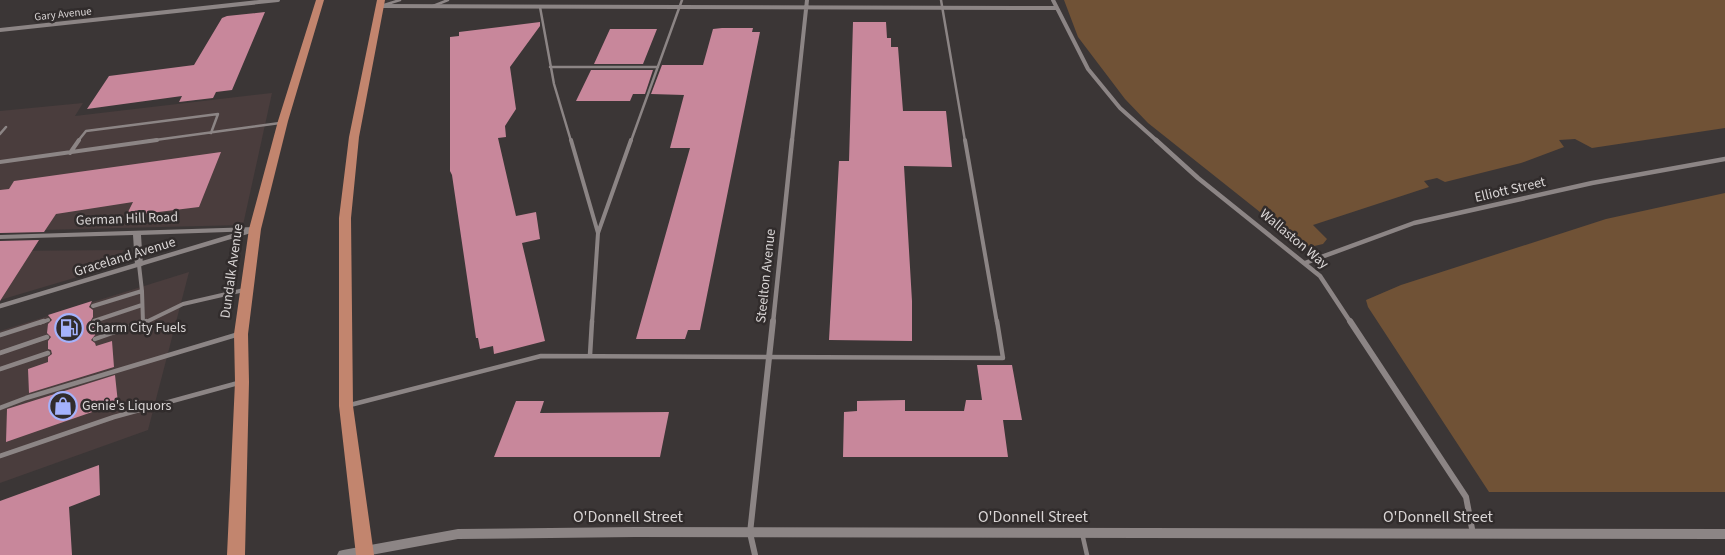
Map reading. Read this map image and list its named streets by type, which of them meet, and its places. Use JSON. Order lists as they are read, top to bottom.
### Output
{
  "streets": {
    "main road": ["Dundalk Avenue"],
    "street": [
      "Gary Avenue",
      "Elliott Street",
      "German Hill Road",
      "Wallaston Way",
      "Graceland Avenue",
      "Steelton Avenue",
      "O'Donnell Street"
    ]
  },
  "crossings": [
    ["Elliott Street", "Wallaston Way"],
    ["German Hill Road", "Graceland Avenue"],
    ["German Hill Road", "Dundalk Avenue"],
    ["Wallaston Way", "O'Donnell Street"],
    ["Graceland Avenue", "Dundalk Avenue"],
    ["Steelton Avenue", "O'Donnell Street"]
  ],
  "places": {
    "fuel station": ["Charm City Fuels"],
    "shop": ["Genie's Liquors"]
  }
}
